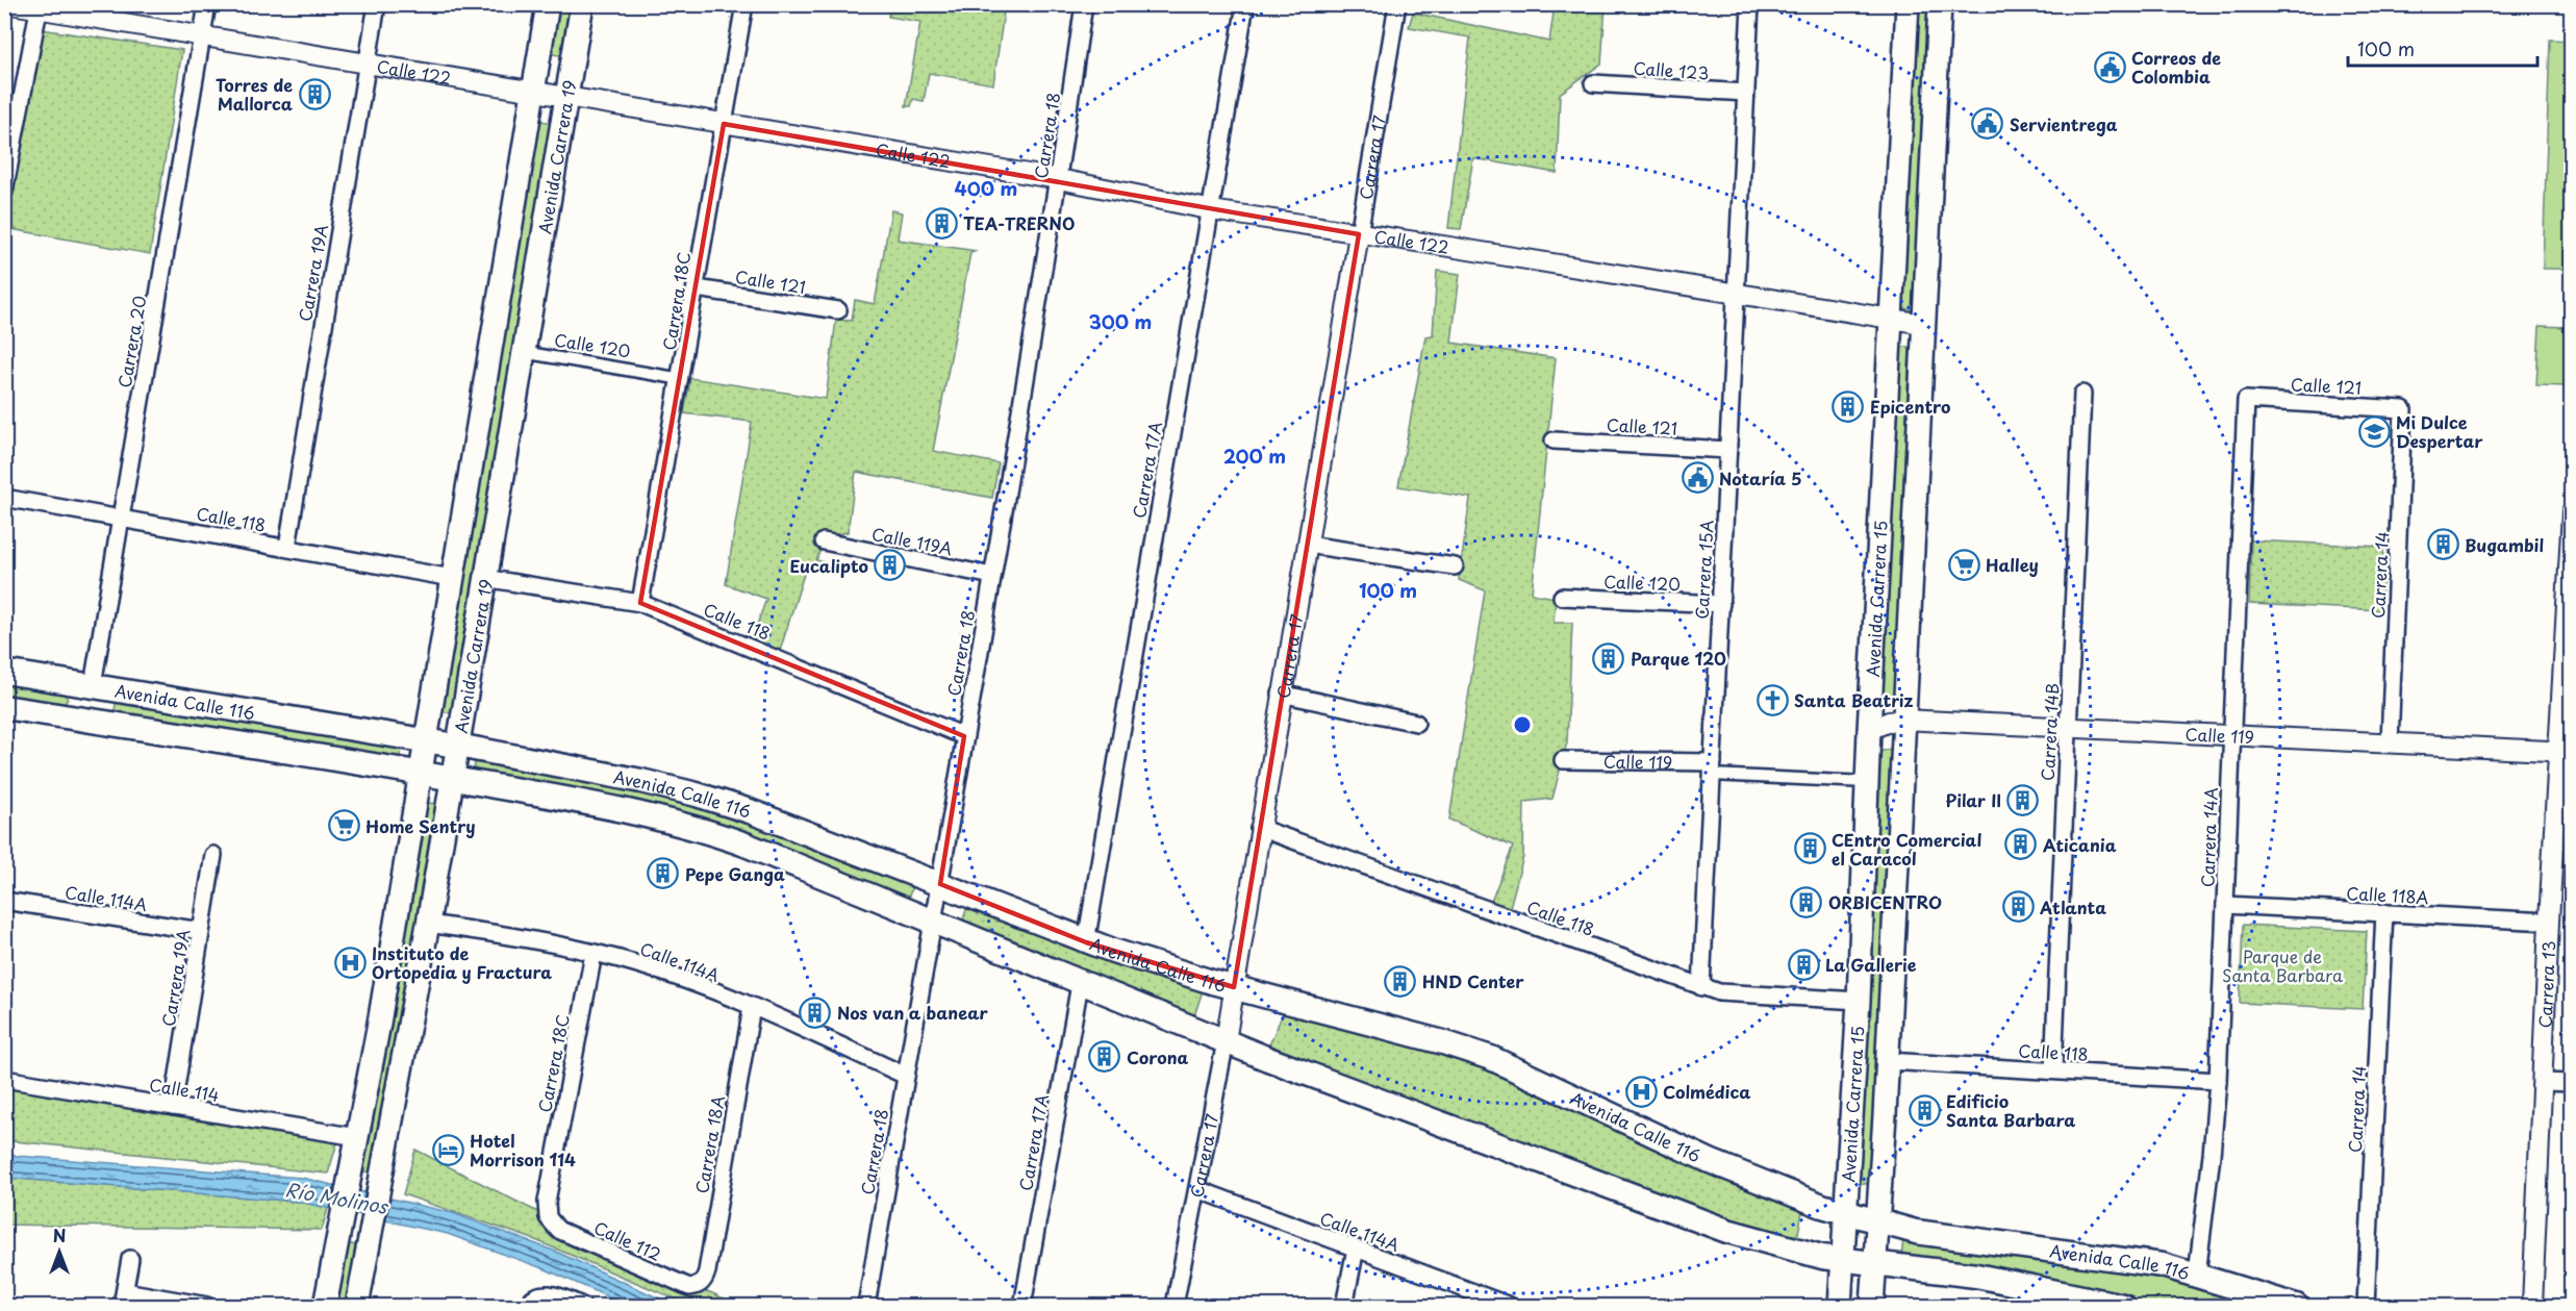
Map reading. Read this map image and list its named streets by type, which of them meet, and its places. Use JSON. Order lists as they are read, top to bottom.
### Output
{
  "streets": {
    "main road": ["Avenida Carrera 19", "Avenida Carrera 15", "Avenida Calle 116"],
    "street": [
      "Calle 123",
      "Calle 122",
      "Carrera 18",
      "Carrera 17",
      "Carrera 19A",
      "Calle 121",
      "Carrera 18C",
      "Carrera 20",
      "Calle 120",
      "Carrera 17A",
      "Calle 118",
      "Calle 119A",
      "Carrera 15A",
      "Carrera 14",
      "Carrera 14B",
      "Calle 119",
      "Carrera 14A",
      "Calle 118A",
      "Calle 114A",
      "Carrera 13",
      "Calle 114",
      "Carrera 18A",
      "Calle 112"
    ]
  },
  "crossings": [
    ["Calle 123", "Carrera 15A"],
    ["Calle 122", "Carrera 18"],
    ["Calle 122", "Avenida Carrera 19"],
    ["Calle 122", "Carrera 17"],
    ["Calle 122", "Carrera 19A"],
    ["Calle 122", "Carrera 18C"],
    ["Calle 122", "Carrera 20"],
    ["Calle 122", "Carrera 17A"],
    ["Calle 122", "Carrera 15A"],
    ["Calle 122", "Avenida Carrera 15"],
    ["Carrera 18", "Calle 118"],
    ["Carrera 18", "Calle 119A"],
    ["Carrera 18", "Avenida Calle 116"],
    ["Carrera 18", "Calle 114A"],
    ["Avenida Carrera 19", "Calle 118"],
    ["Avenida Carrera 19", "Avenida Calle 116"],
    ["Avenida Carrera 19", "Calle 114A"],
    ["Avenida Carrera 19", "Calle 114"],
    ["Carrera 17", "Calle 118"],
    ["Carrera 17", "Avenida Calle 116"],
    ["Carrera 17", "Calle 114A"],
    ["Carrera 19A", "Calle 118"],
    ["Carrera 19A", "Calle 114A"],
    ["Carrera 19A", "Calle 114"],
    ["Calle 121", "Carrera 18C"],
    ["Calle 121", "Carrera 15A"],
    ["Calle 121", "Carrera 14"],
    ["Calle 121", "Carrera 14A"],
    ["Carrera 18C", "Calle 120"],
    ["Carrera 18C", "Calle 118"],
    ["Carrera 18C", "Calle 114A"],
    ["Carrera 18C", "Calle 112"],
    ["Carrera 20", "Calle 118"],
    ["Carrera 20", "Avenida Calle 116"],
    ["Calle 120", "Carrera 15A"],
    ["Carrera 17A", "Avenida Calle 116"],
    ["Calle 118", "Carrera 15A"],
    ["Calle 118", "Avenida Carrera 15"],
    ["Calle 118", "Carrera 14B"],
    ["Calle 118", "Carrera 14A"],
    ["Carrera 15A", "Calle 119"],
    ["Carrera 14", "Calle 119"],
    ["Carrera 14", "Calle 118A"],
    ["Avenida Carrera 15", "Avenida Calle 116"],
    ["Avenida Carrera 15", "Calle 119"],
    ["Avenida Calle 116", "Carrera 14A"],
    ["Carrera 14B", "Calle 119"],
    ["Calle 119", "Carrera 14A"],
    ["Calle 119", "Carrera 13"],
    ["Carrera 14A", "Calle 118A"],
    ["Calle 118A", "Carrera 13"],
    ["Calle 114A", "Carrera 18A"],
    ["Carrera 18A", "Calle 112"]
  ],
  "water": ["Río Molinos"],
  "parks": ["Parque de Santa Barbara"],
  "places": {
    "public building": ["Correos de Colombia", "Servientrega", "Notaría 5"],
    "building": [
      "Torres de Mallorca",
      "TEA-TRERNO",
      "Epicentro",
      "Bugambil",
      "Eucalipto",
      "Parque 120",
      "Pilar II",
      "Aticania",
      "CEntro Comercial el Caracol",
      "Pepe Ganga",
      "ORBICENTRO",
      "Atlanta",
      "La Gallerie",
      "HND Center",
      "Nos van a banear",
      "Corona",
      "Edificio Santa Barbara"
    ],
    "school or university": ["Mi Dulce Despertar"],
    "supermarket": ["Halley", "Home Sentry"],
    "church": ["Santa Beatriz"],
    "hospital": ["Instituto de Ortopedia y Fractura", "Colmédica"],
    "hotel": ["Hotel Morrison 114"]
  },
  "scale_bar": "100 m",
  "north": "top",
  "rings": [
    "400 m",
    "300 m",
    "200 m",
    "100 m"
  ]
}
